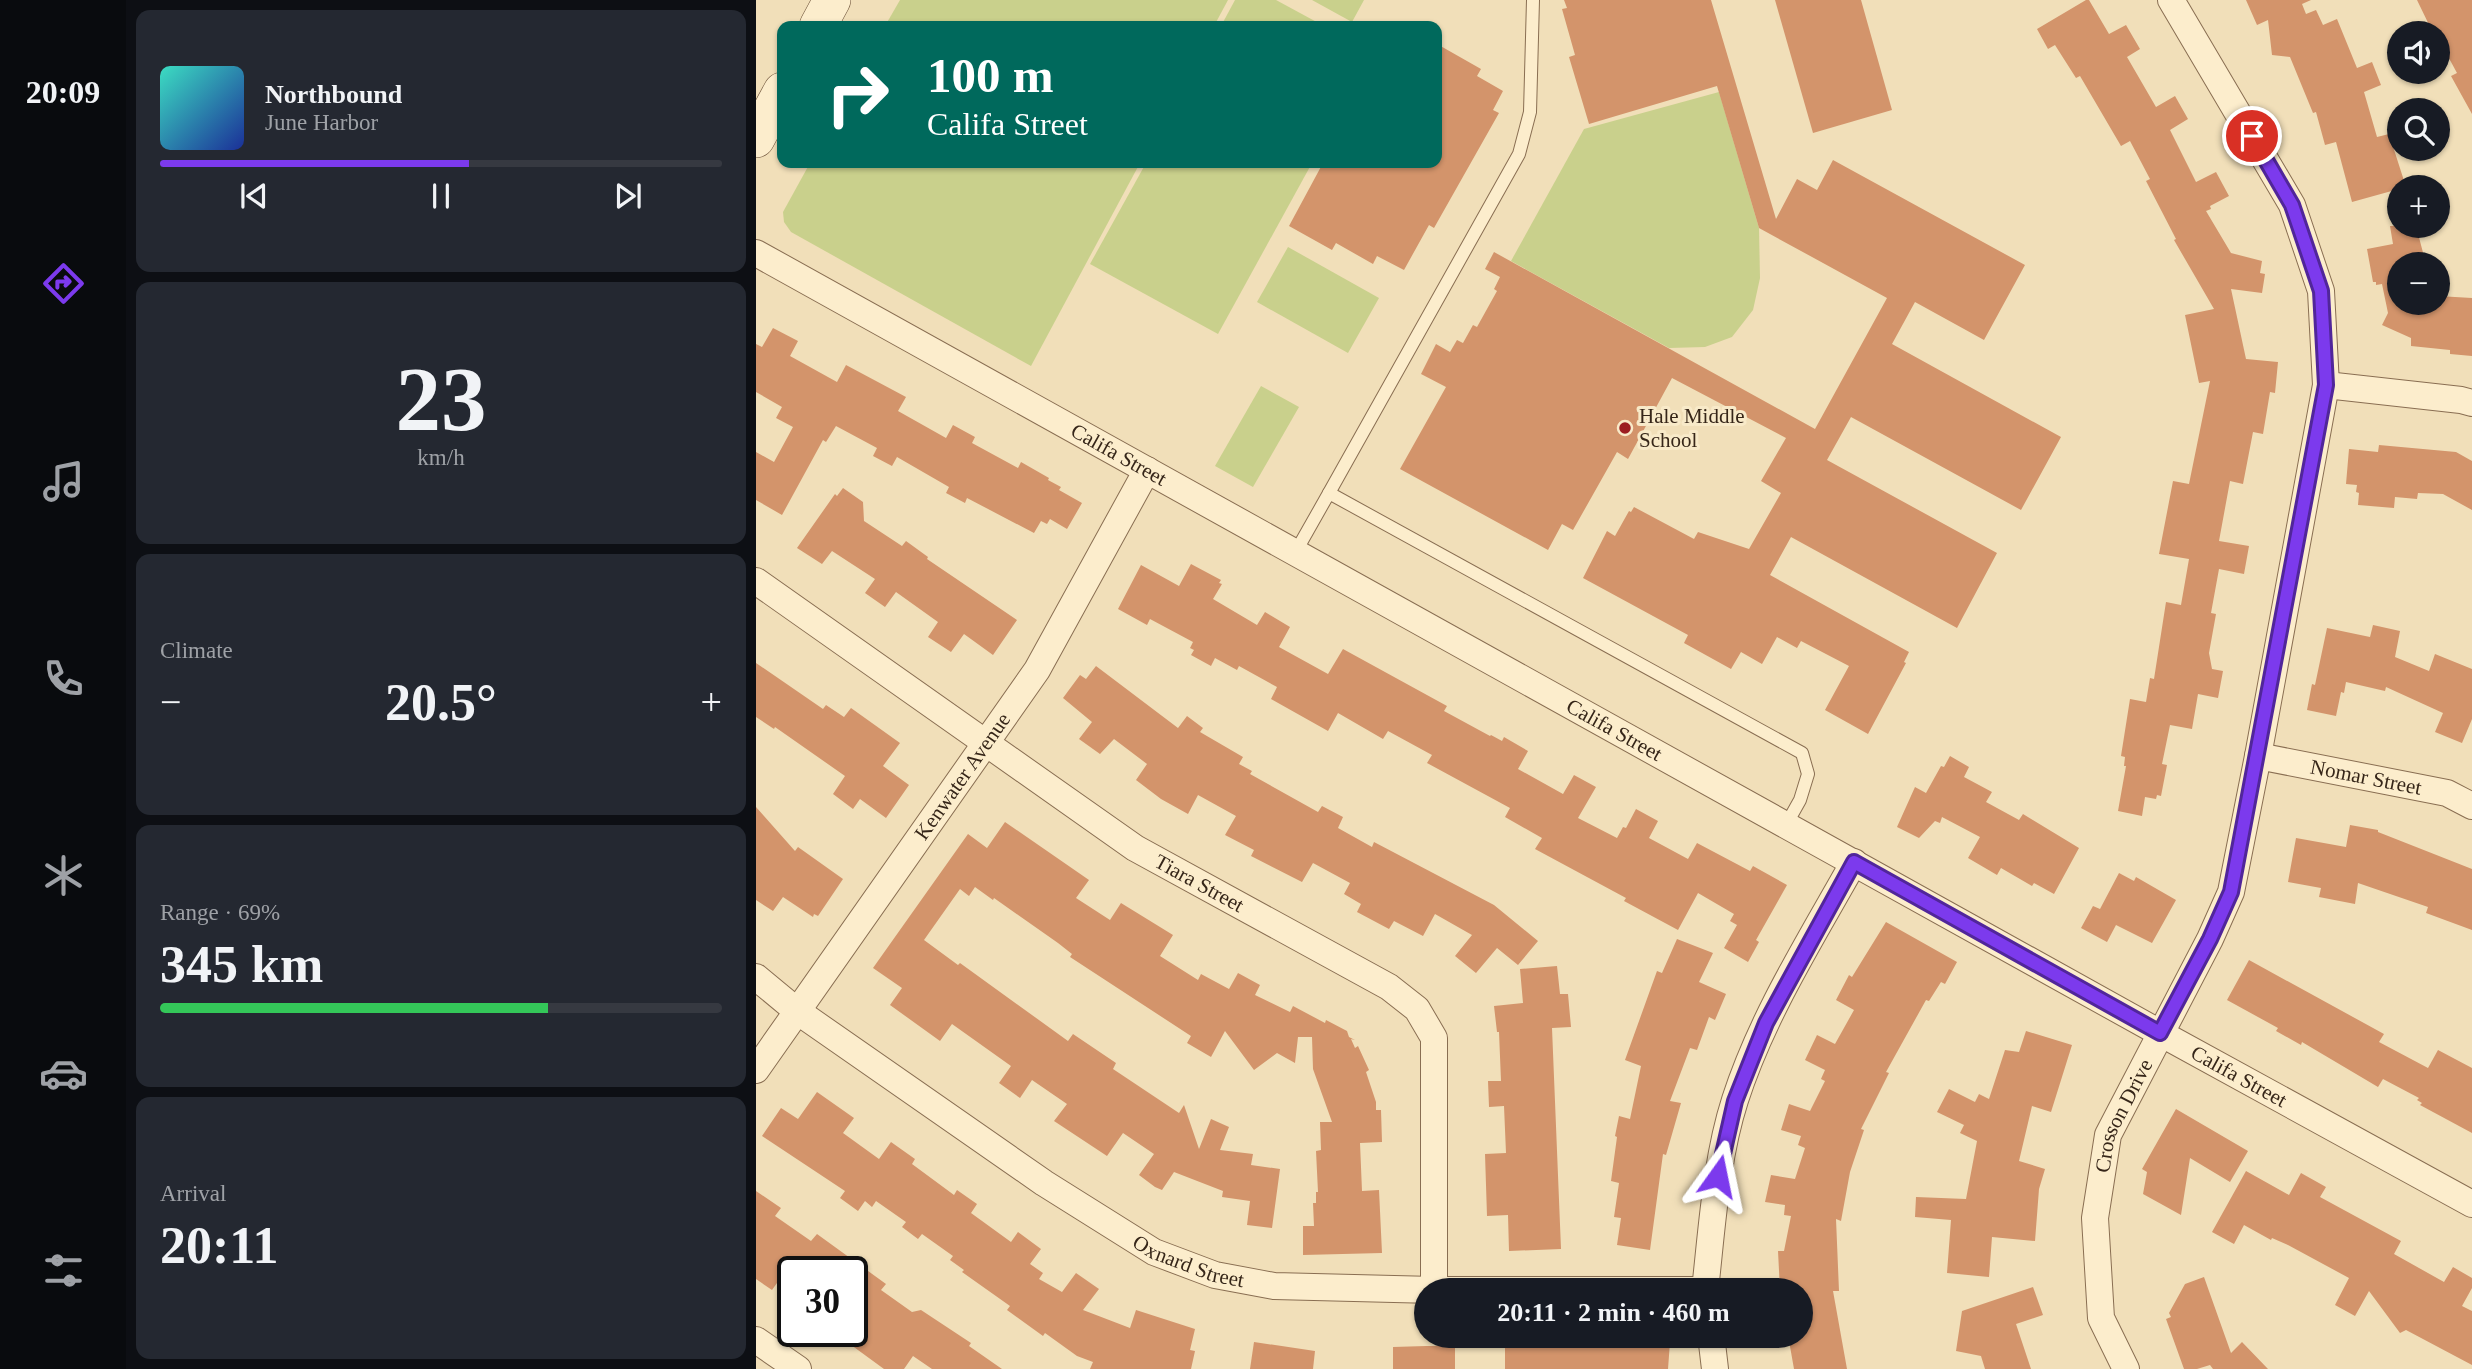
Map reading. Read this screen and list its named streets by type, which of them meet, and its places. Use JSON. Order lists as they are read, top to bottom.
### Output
{
  "streets": {
    "street": [
      "Califa Street",
      "Kenwater Avenue",
      "Nomar Street",
      "Tiara Street",
      "Crosson Drive",
      "Oxnard Street"
    ]
  },
  "crossings": [
    ["Califa Street", "Kenwater Avenue"],
    ["Califa Street", "Crosson Drive"],
    ["Kenwater Avenue", "Tiara Street"],
    ["Kenwater Avenue", "Oxnard Street"],
    ["Nomar Street", "Crosson Drive"]
  ],
  "places": ["Hale Middle School"],
  "page": {
    "tabs": "20:09",
    "map_buttons": ["+", "−"],
    "turn": ["100 m", "Califa Street"],
    "song": ["Northbound", "June Harbor"],
    "tile": [
      ["23", "km/h"],
      "Climate",
      ["Range · 69%", "345 km"],
      ["Arrival", "20:11"]
    ],
    "heat": ["−", "20.5°", "+"],
    "limit": "30",
    "trip": "20:11 · 2 min · 460 m"
  }
}
